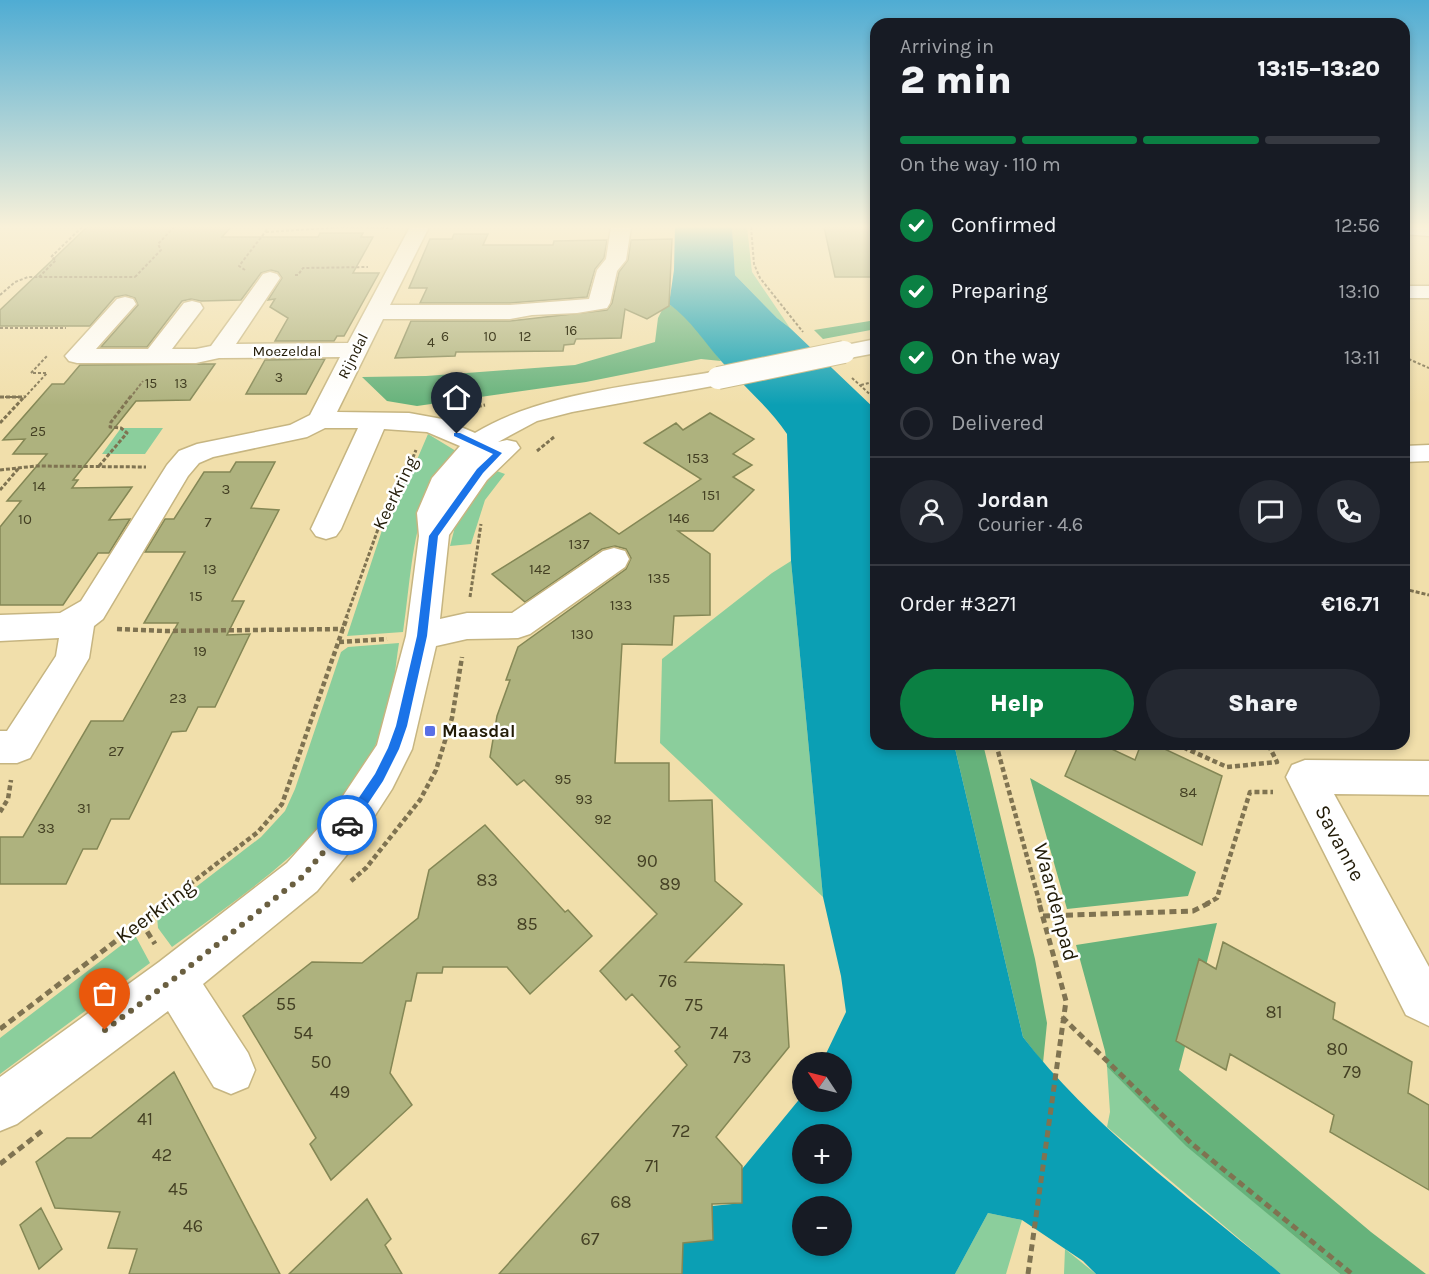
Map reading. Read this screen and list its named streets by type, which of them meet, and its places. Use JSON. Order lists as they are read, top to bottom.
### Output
{
  "streets": {
    "street": ["Moezeldal", "Rijndal", "Savanne"],
    "path": ["Keerkring", "Waardenpad"]
  },
  "crossings": [
    ["Moezeldal", "Rijndal"]
  ],
  "places": {
    "transit": ["Maasdal"]
  },
  "house_numbers": [
    "16",
    "6",
    "10",
    "12",
    "4",
    "3",
    "15",
    "13",
    "25",
    "153",
    "14",
    "3",
    "151",
    "146",
    "10",
    "7",
    "137",
    "13",
    "142",
    "135",
    "15",
    "133",
    "130",
    "19",
    "23",
    "27",
    "95",
    "84",
    "93",
    "31",
    "92",
    "33",
    "90",
    "83",
    "89",
    "85",
    "76",
    "55",
    "75",
    "81",
    "54",
    "74",
    "80",
    "73",
    "50",
    "79",
    "49",
    "41",
    "72",
    "42",
    "71",
    "45",
    "68",
    "46",
    "67"
  ],
  "north": "top left",
  "page": {
    "heading": ["2 min", "Arriving in", "13:15–13:20"],
    "panel": [
      "Jordan",
      "Courier · 4.6",
      "Order #3271",
      "€16.71"
    ],
    "bar": "On the way · 110 m",
    "list": [
      ["Confirmed", "12:56"],
      ["Preparing", "13:10"],
      ["On the way", "13:11"],
      "Delivered"
    ],
    "buttons": ["Help", "Share"],
    "map_buttons": ["+", "−"]
  }
}
